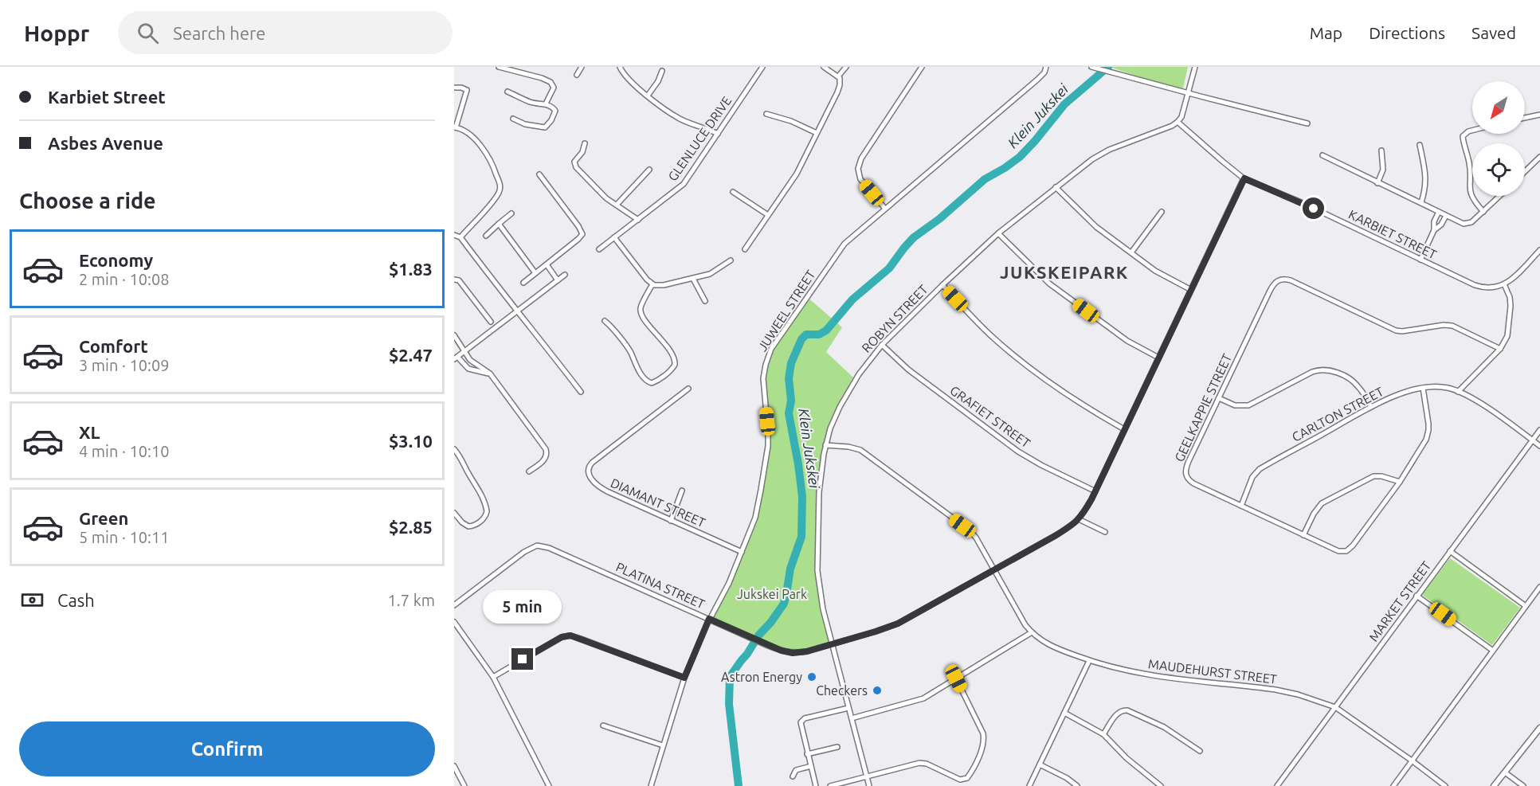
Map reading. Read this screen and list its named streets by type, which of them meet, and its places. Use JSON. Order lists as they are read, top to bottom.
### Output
{
  "streets": {
    "street": [
      "GLENLUCE DRIVE",
      "KARBIET STREET",
      "JUWEEL STREET",
      "ROBYN STREET",
      "GEELKAPPIE STREET",
      "CARLTON STREET",
      "GRAFIET STREET",
      "DIAMANT STREET",
      "PLATINA STREET",
      "MARKET STREET",
      "MAUDEHURST STREET"
    ]
  },
  "crossings": [
    ["KARBIET STREET", "ROBYN STREET"],
    ["KARBIET STREET", "PLATINA STREET"],
    ["JUWEEL STREET", "DIAMANT STREET"],
    ["JUWEEL STREET", "PLATINA STREET"],
    ["ROBYN STREET", "GRAFIET STREET"],
    ["ROBYN STREET", "PLATINA STREET"],
    ["ROBYN STREET", "MAUDEHURST STREET"],
    ["GEELKAPPIE STREET", "CARLTON STREET"],
    ["CARLTON STREET", "MARKET STREET"],
    ["GRAFIET STREET", "PLATINA STREET"],
    ["PLATINA STREET", "MAUDEHURST STREET"],
    ["MARKET STREET", "MAUDEHURST STREET"]
  ],
  "districts": ["JUKSKEIPARK"],
  "water": ["Klein Jukskei"],
  "parks": ["Jukskei Park"],
  "places": ["Astron Energy", "Checkers"],
  "north": "bottom left",
  "page": {
    "header": "Hoppr",
    "search": "Search here",
    "nav": ["Map", "Directions", "Saved"],
    "banner": ["Karbiet Street", "Asbes Avenue"],
    "heading": "Choose a ride",
    "list": [
      {
        "name": "Economy",
        "note": "2 min · 10:08",
        "value": "$1.83"
      },
      {
        "name": "Comfort",
        "note": "3 min · 10:09",
        "value": "$2.47"
      },
      {
        "name": "XL",
        "note": "4 min · 10:10",
        "value": "$3.10"
      },
      {
        "name": "Green",
        "note": "5 min · 10:11",
        "value": "$2.85"
      }
    ],
    "pay": ["Cash", "1.7 km"],
    "bubble": "5 min",
    "buttons": "Confirm"
  }
}
